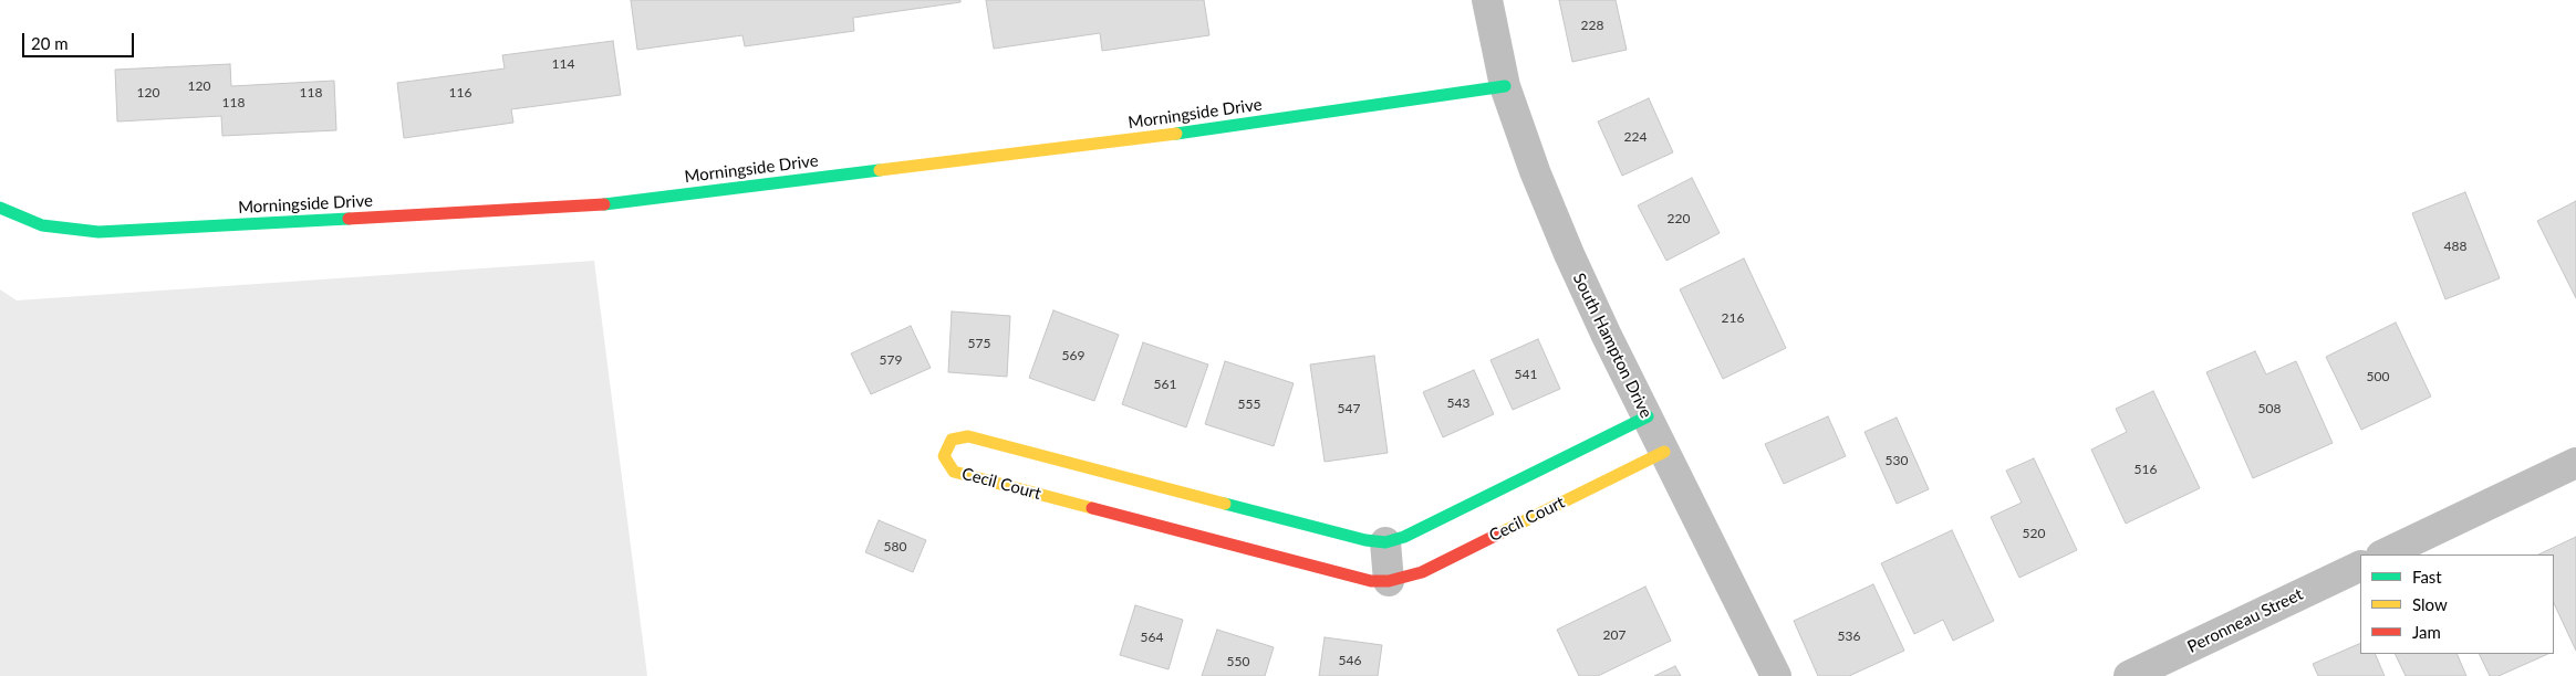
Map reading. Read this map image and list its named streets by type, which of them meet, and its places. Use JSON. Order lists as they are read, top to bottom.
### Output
{
  "streets": {
    "street": [
      "Morningside Drive",
      "South Hampton Drive",
      "Cecil Court",
      "Peronneau Street"
    ]
  },
  "crossings": [
    ["Morningside Drive", "South Hampton Drive"],
    ["South Hampton Drive", "Cecil Court"]
  ],
  "house_numbers": [
    "228",
    "114",
    "120",
    "120",
    "118",
    "116",
    "118",
    "224",
    "220",
    "488",
    "216",
    "575",
    "569",
    "579",
    "541",
    "500",
    "561",
    "543",
    "555",
    "547",
    "508",
    "530",
    "516",
    "520",
    "580",
    "207",
    "536",
    "564",
    "546",
    "550"
  ],
  "legend": ["Fast", "Slow", "Jam"],
  "scale_bar": "20 m"
}
